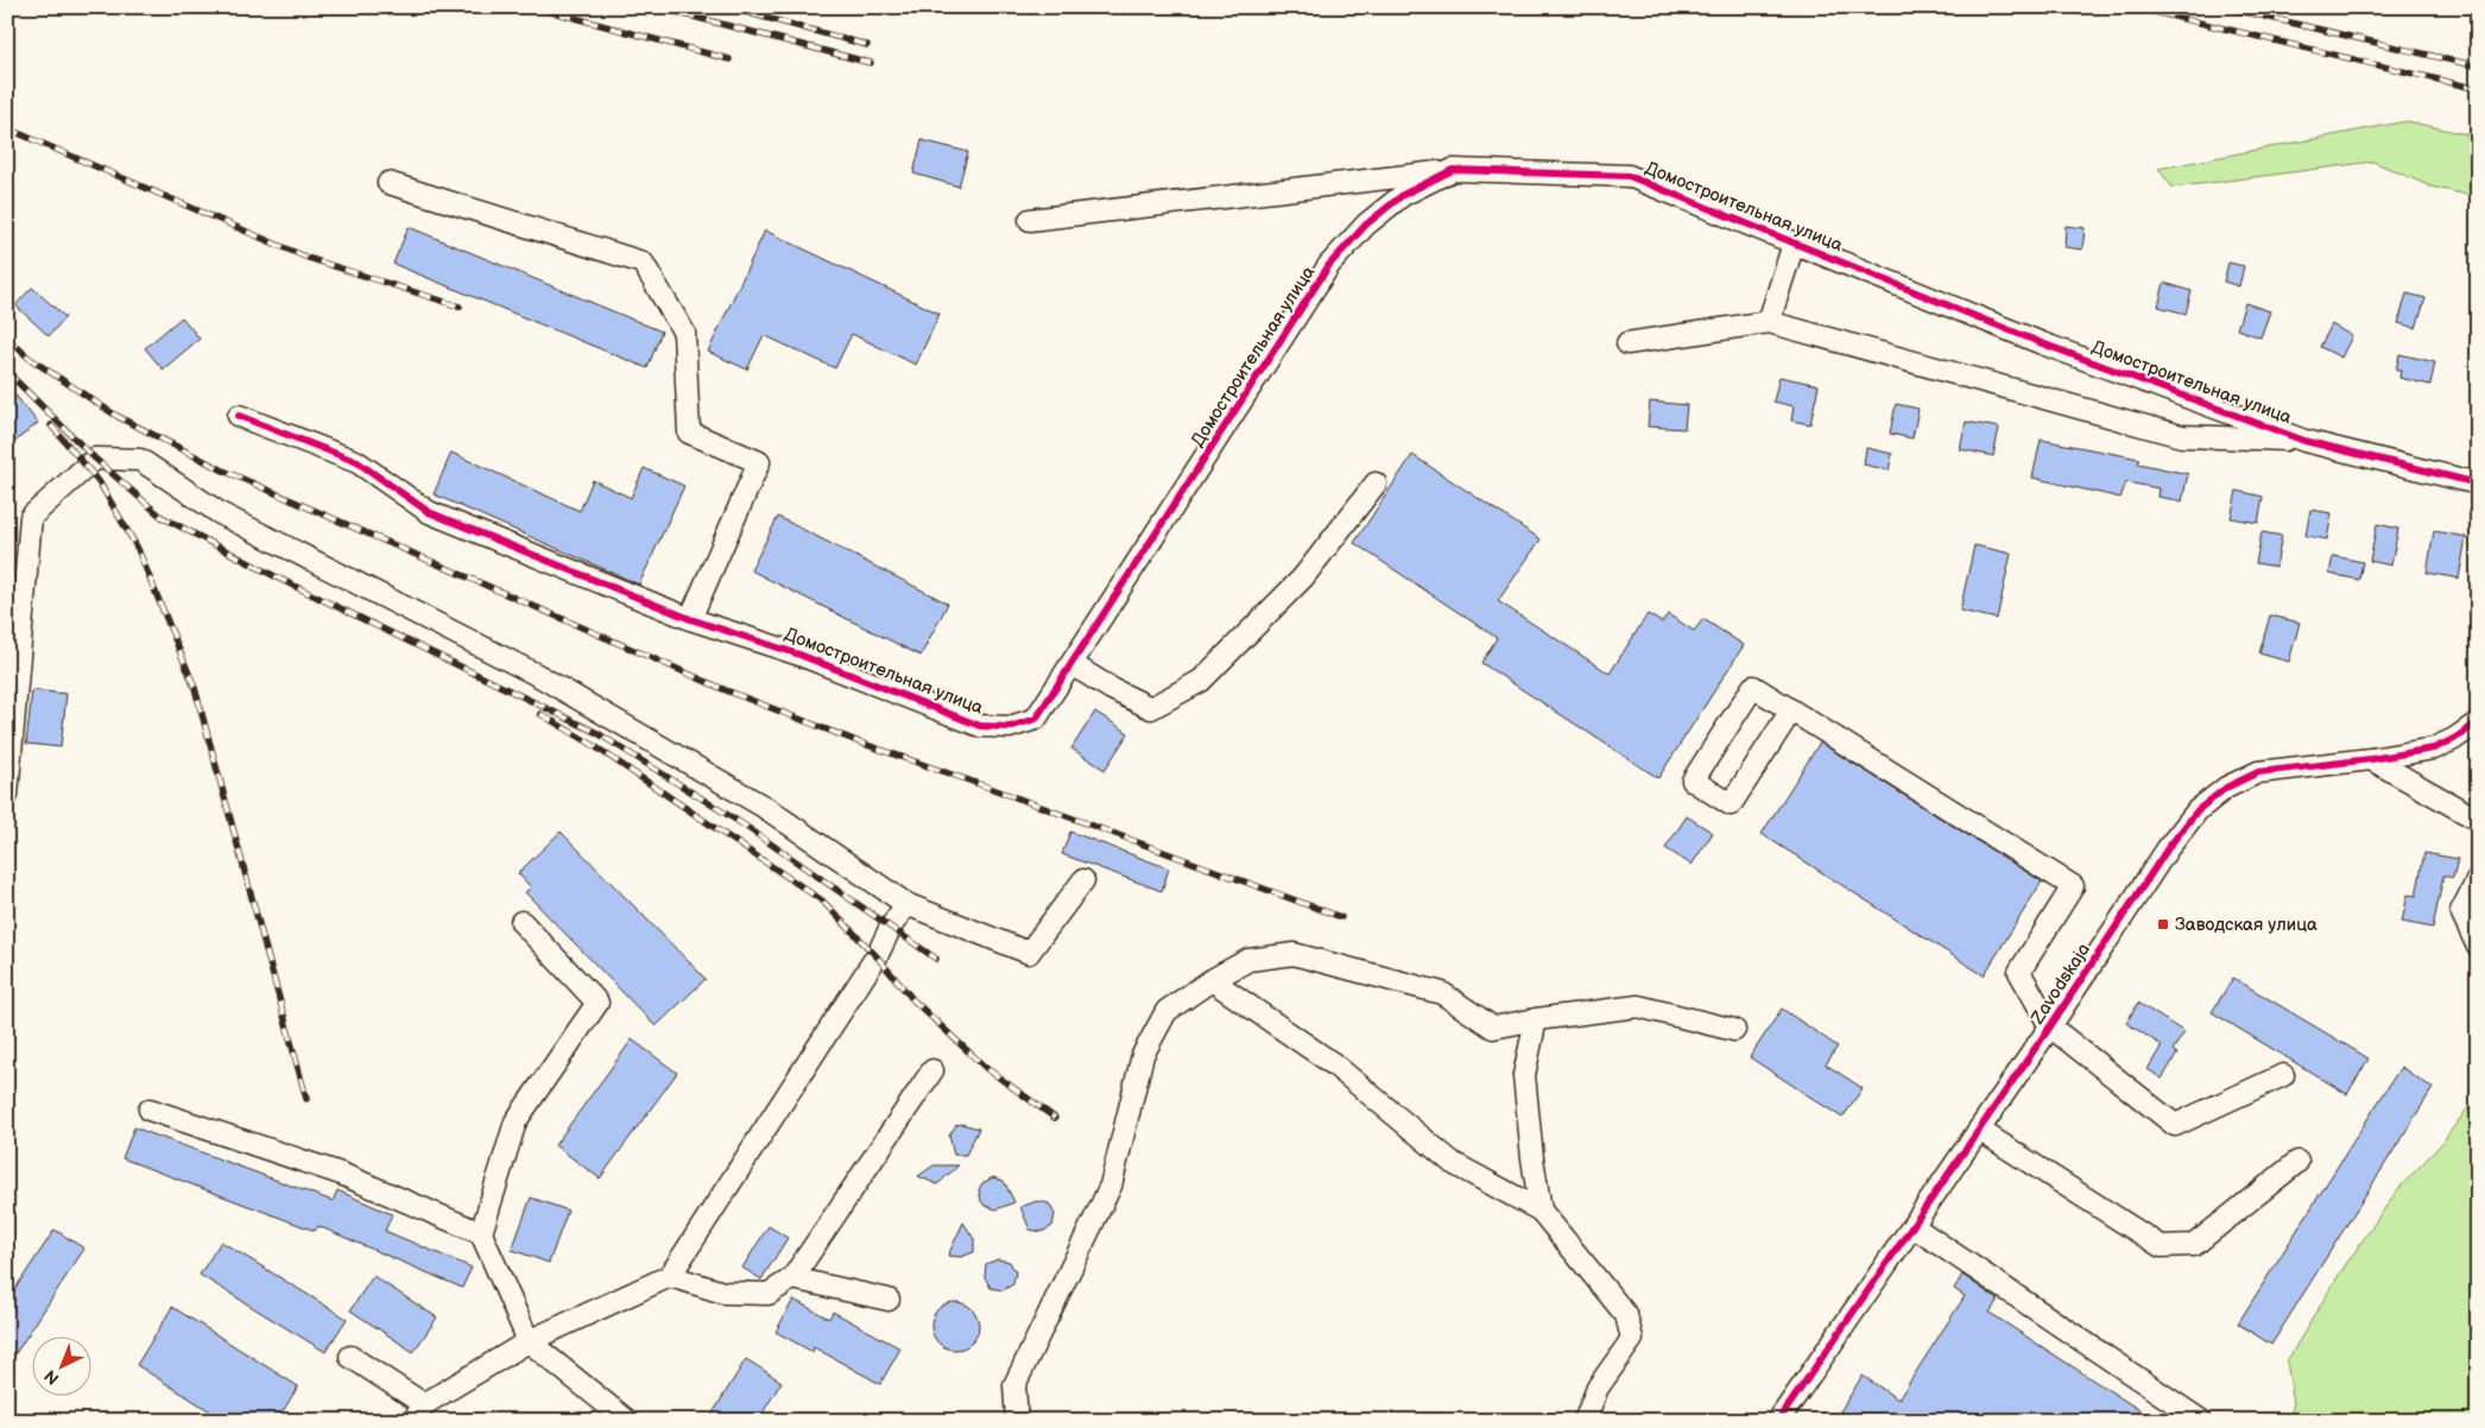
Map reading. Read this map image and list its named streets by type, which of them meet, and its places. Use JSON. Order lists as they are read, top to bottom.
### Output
{
  "streets": {
    "street": ["Домостроительная улица", "Zavodskaja"]
  },
  "places": {
    "transit": ["Заводская улица"]
  },
  "north": "bottom left"
}
